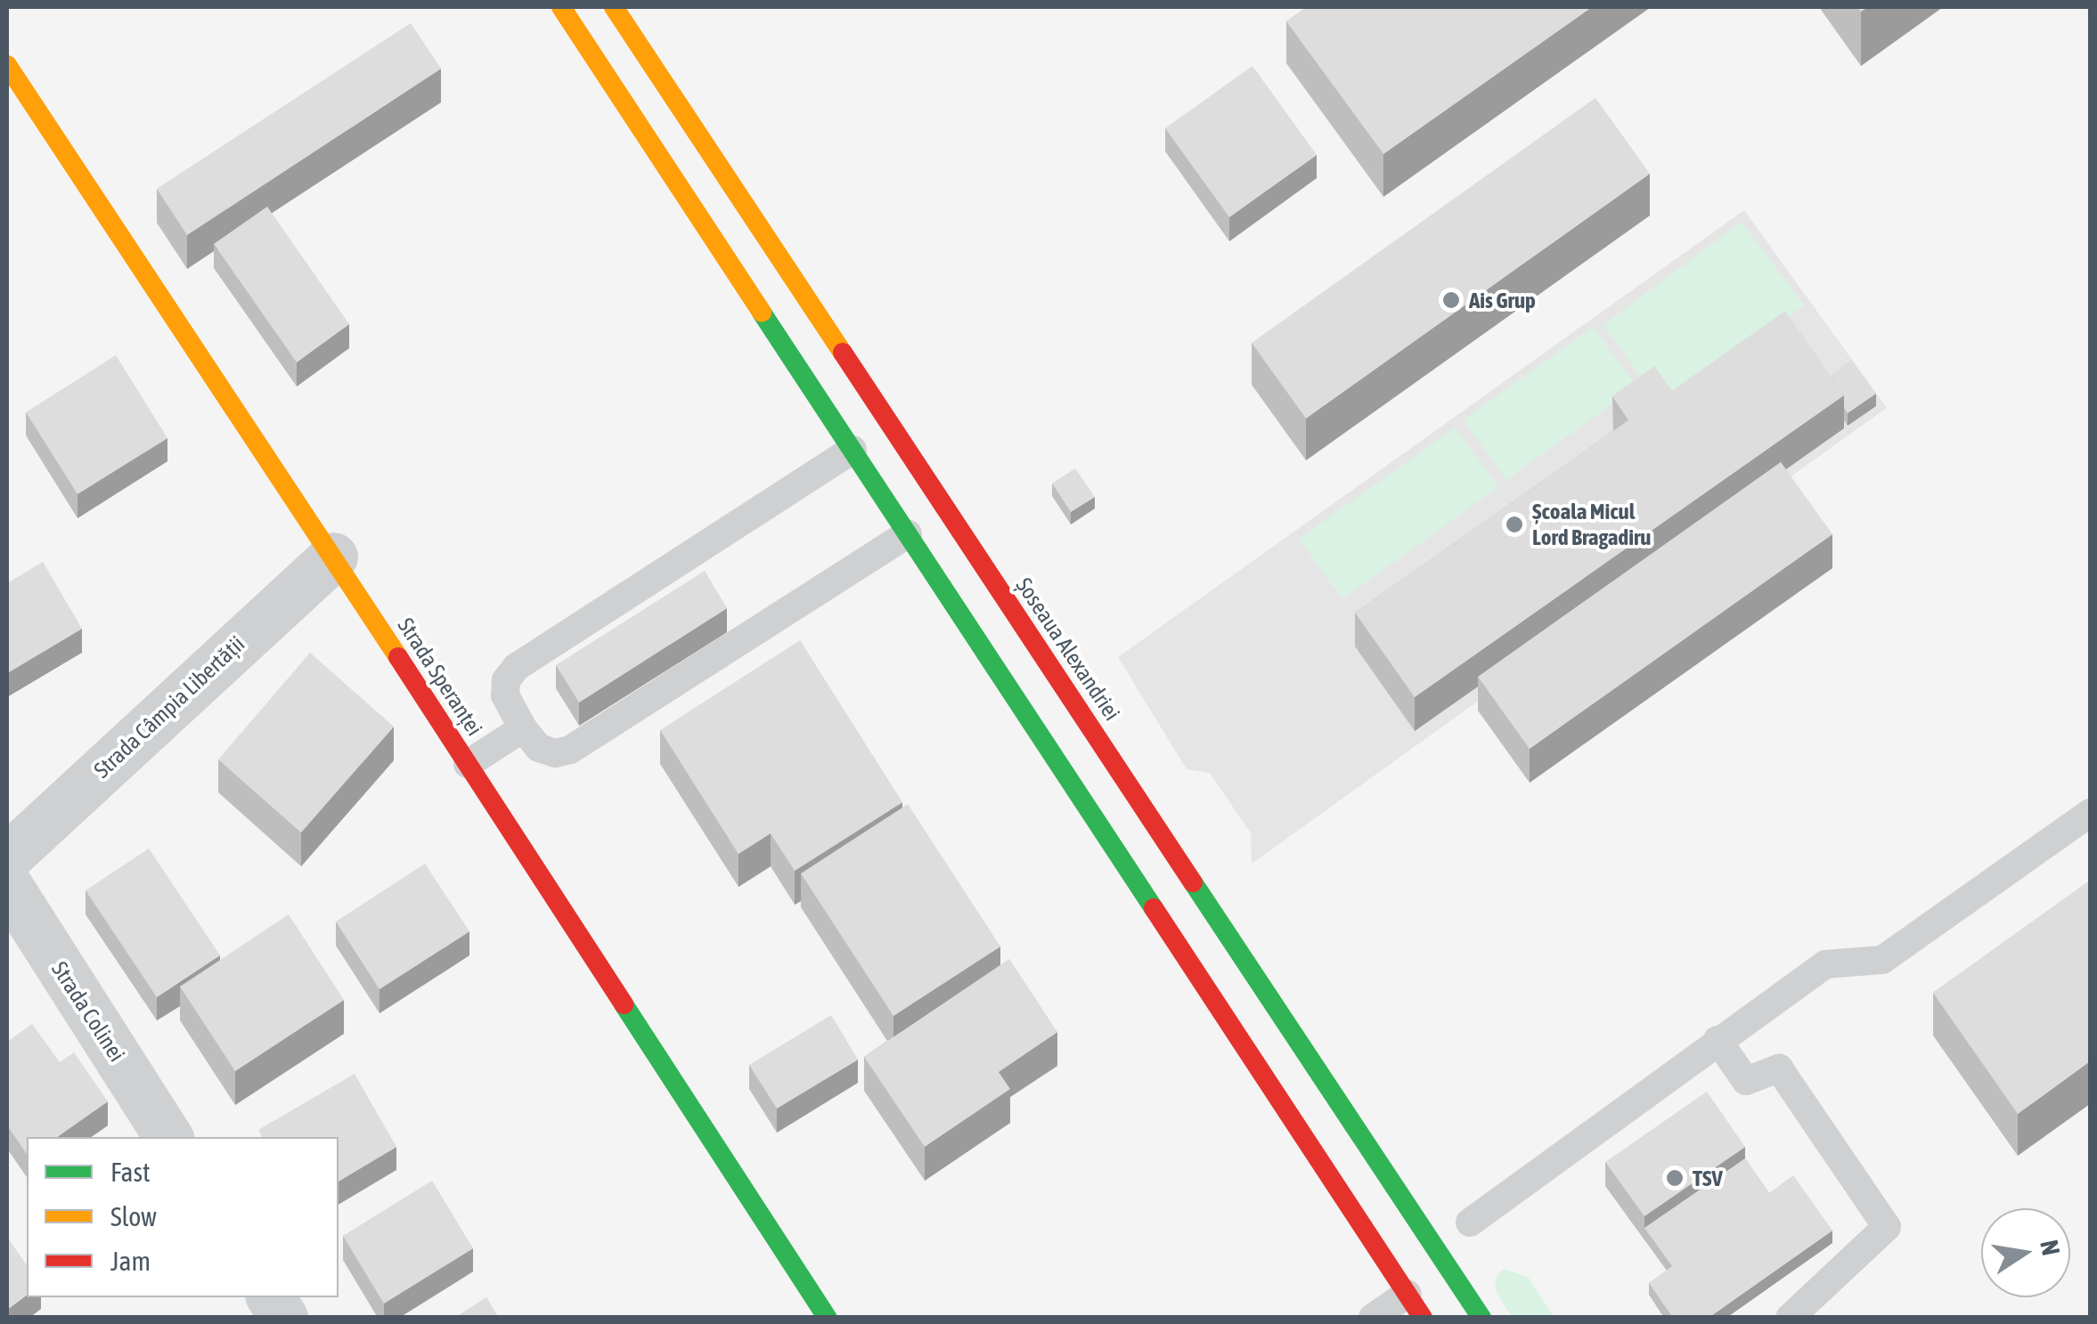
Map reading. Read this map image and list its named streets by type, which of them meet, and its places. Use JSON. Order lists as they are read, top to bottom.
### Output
{
  "streets": {
    "main road": ["Șoseaua Alexandriei", "Strada Speranței"],
    "street": ["Strada Câmpia Libertății", "Strada Colinei"]
  },
  "crossings": [
    ["Strada Speranței", "Strada Câmpia Libertății"]
  ],
  "places": ["Ais Grup", "Școala Micul Lord Bragadiru", "TSV"],
  "legend": ["Fast", "Slow", "Jam"],
  "north": "right"
}
